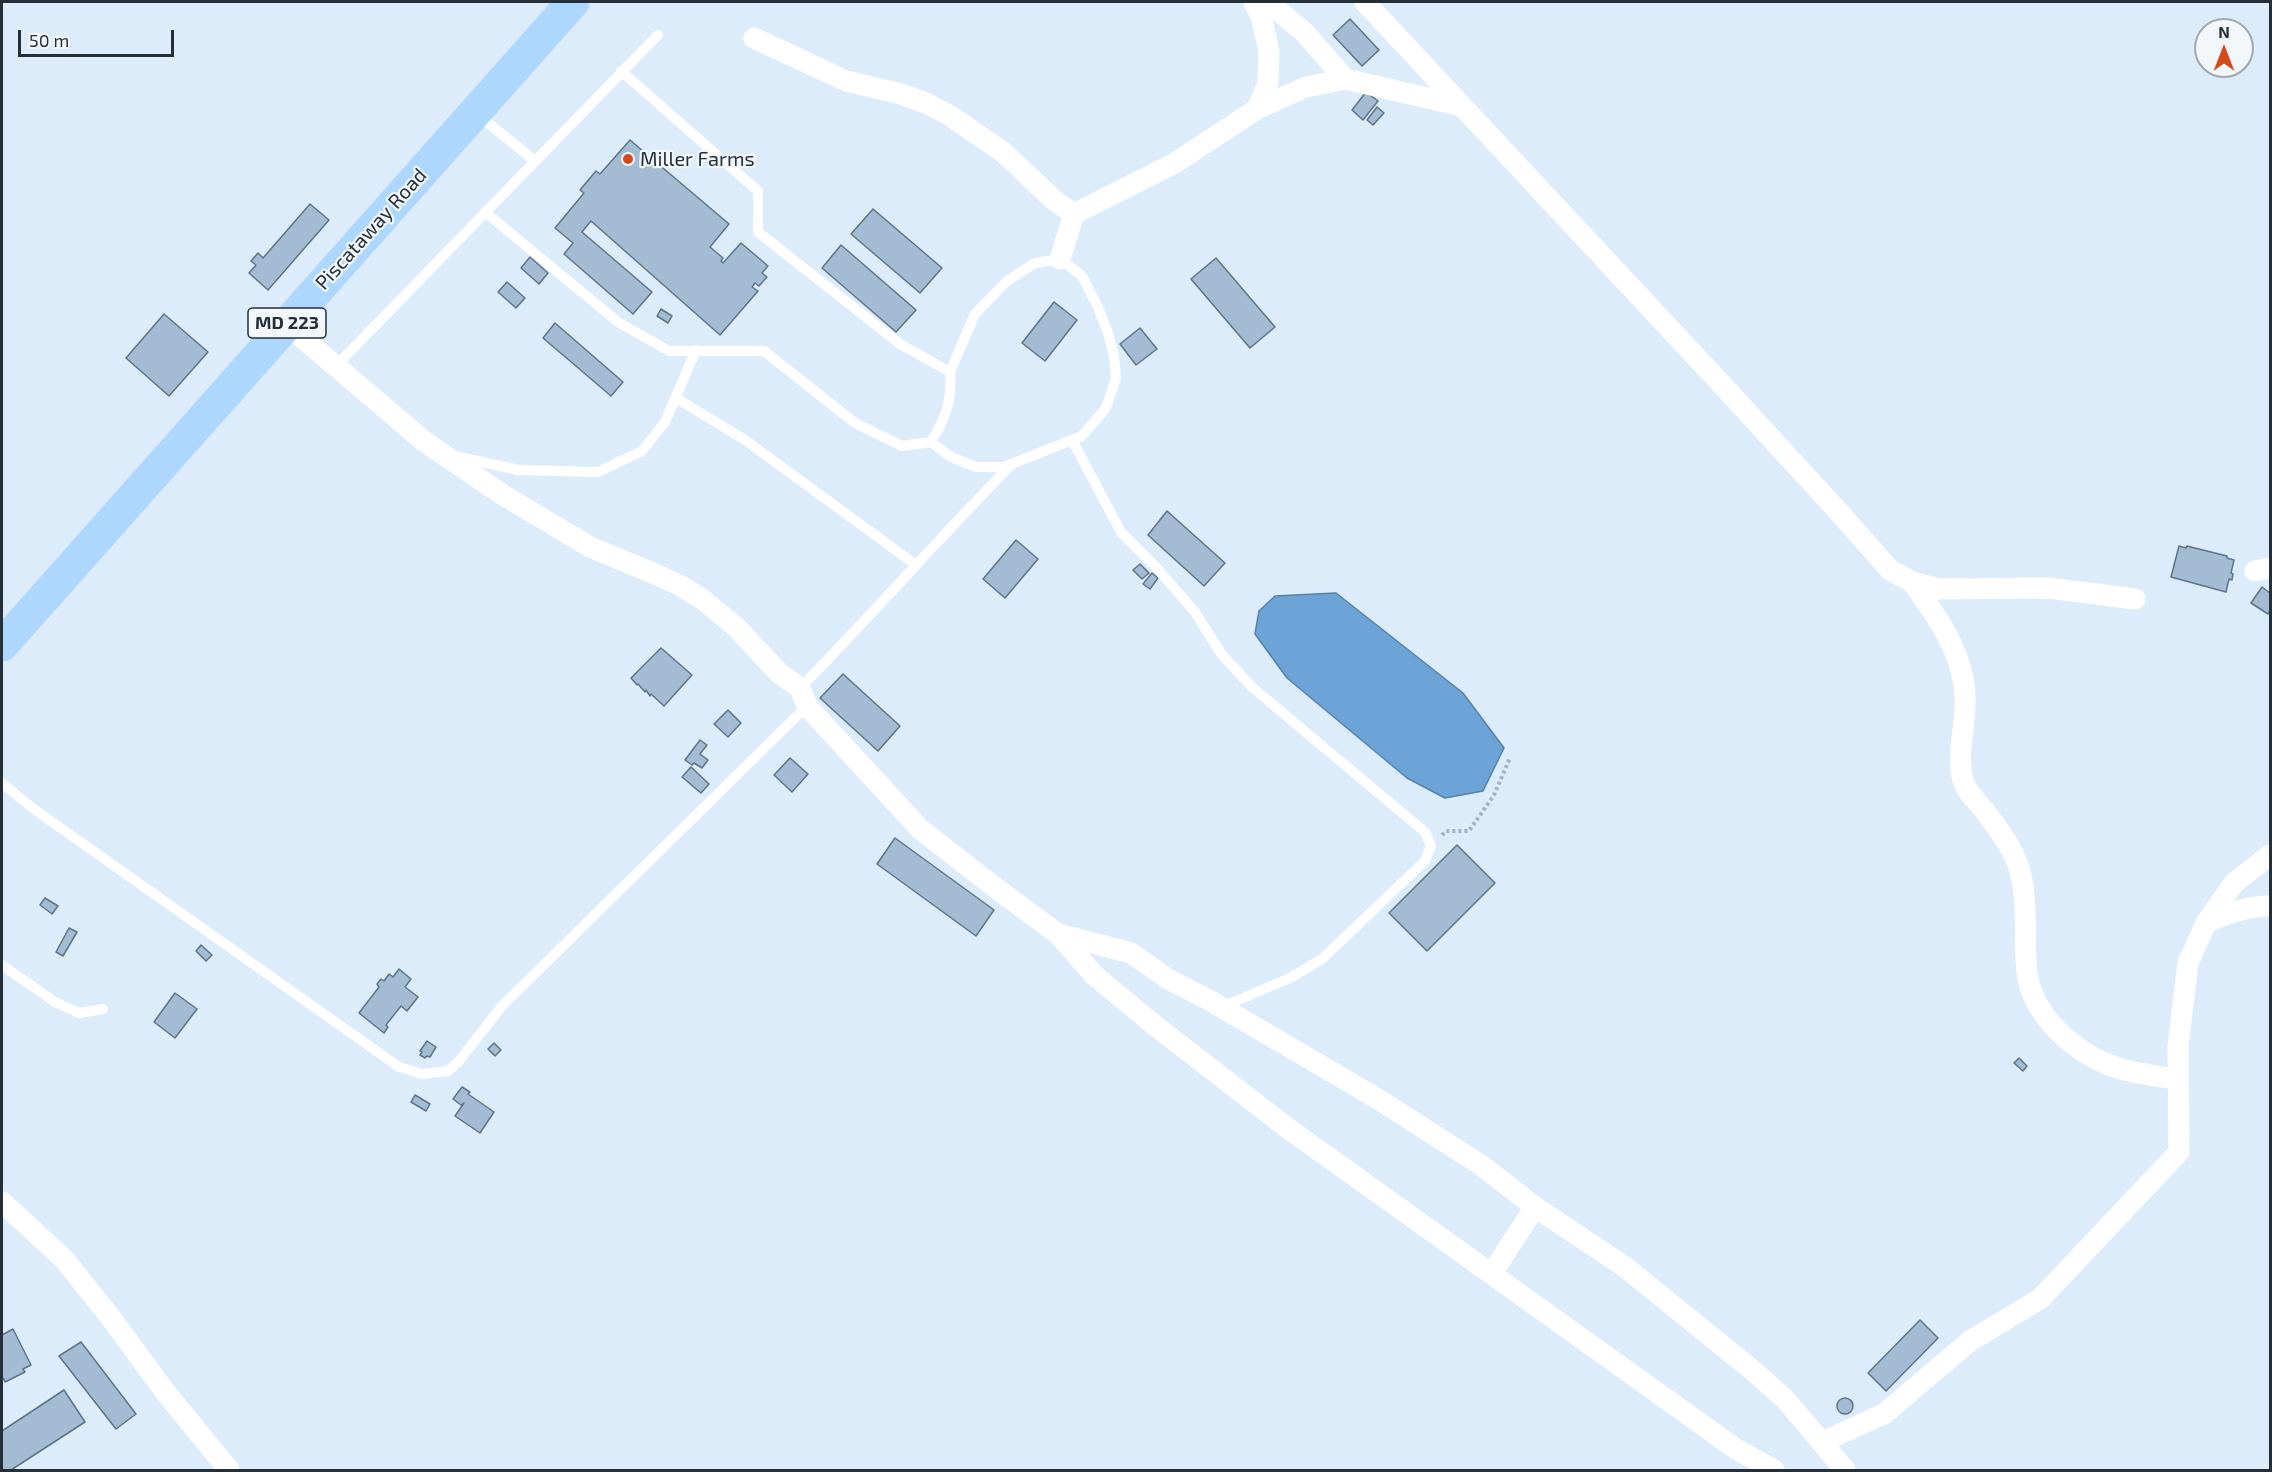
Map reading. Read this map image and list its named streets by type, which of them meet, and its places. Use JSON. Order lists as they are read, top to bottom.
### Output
{
  "streets": {
    "main road": ["Piscataway Road", "MD 223"]
  },
  "places": ["Miller Farms"],
  "scale_bar": "50 m",
  "north": "top"
}
